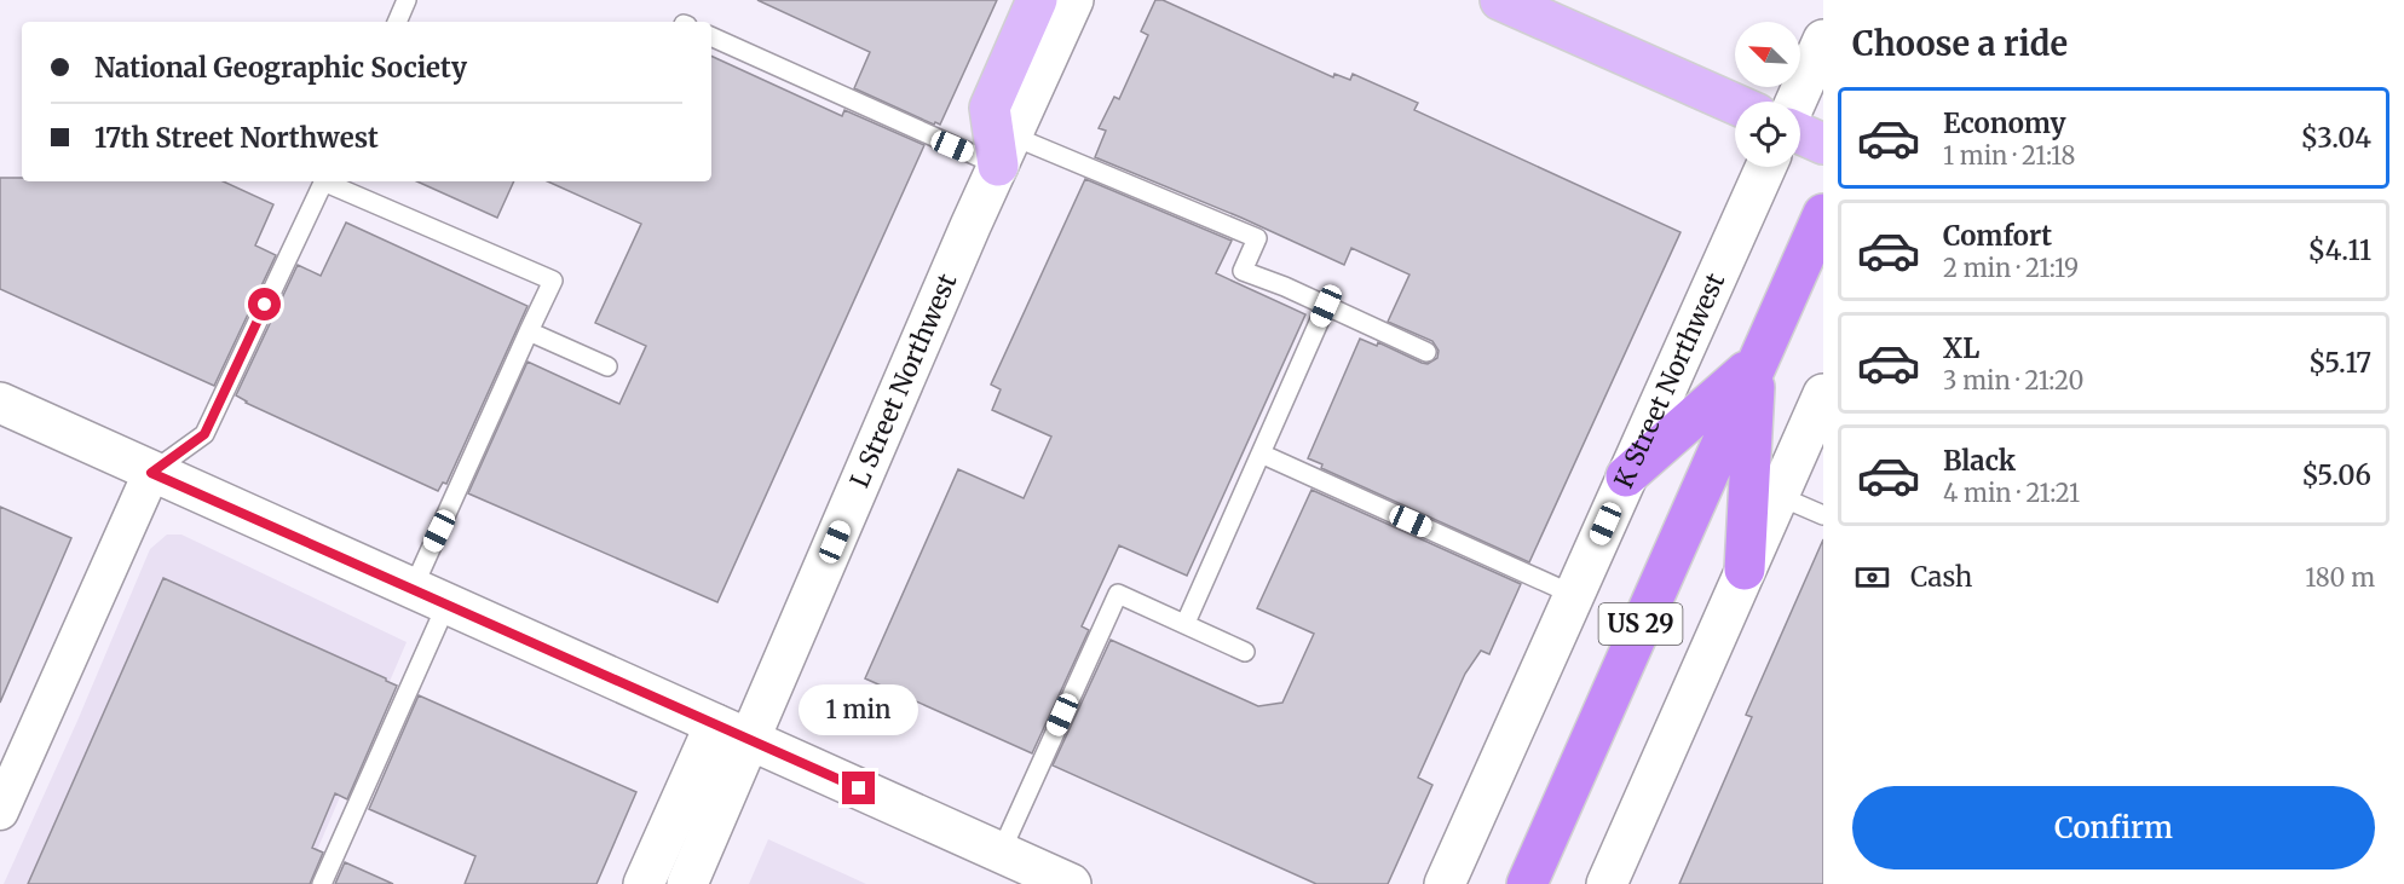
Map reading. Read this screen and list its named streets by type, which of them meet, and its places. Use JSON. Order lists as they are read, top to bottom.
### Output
{
  "streets": {
    "highway": ["US 29"],
    "main road": ["K Street Northwest", "L Street Northwest"]
  },
  "north": "top left",
  "page": {
    "heading": "Choose a ride",
    "banner": ["National Geographic Society", "17th Street Northwest"],
    "list": [
      {
        "name": "Economy",
        "note": "1 min · 21:18",
        "value": "$3.04"
      },
      {
        "name": "Comfort",
        "note": "2 min · 21:19",
        "value": "$4.11"
      },
      {
        "name": "XL",
        "note": "3 min · 21:20",
        "value": "$5.17"
      },
      {
        "name": "Black",
        "note": "4 min · 21:21",
        "value": "$5.06"
      }
    ],
    "pay": ["Cash", "180 m"],
    "bubble": "1 min",
    "buttons": "Confirm"
  }
}
